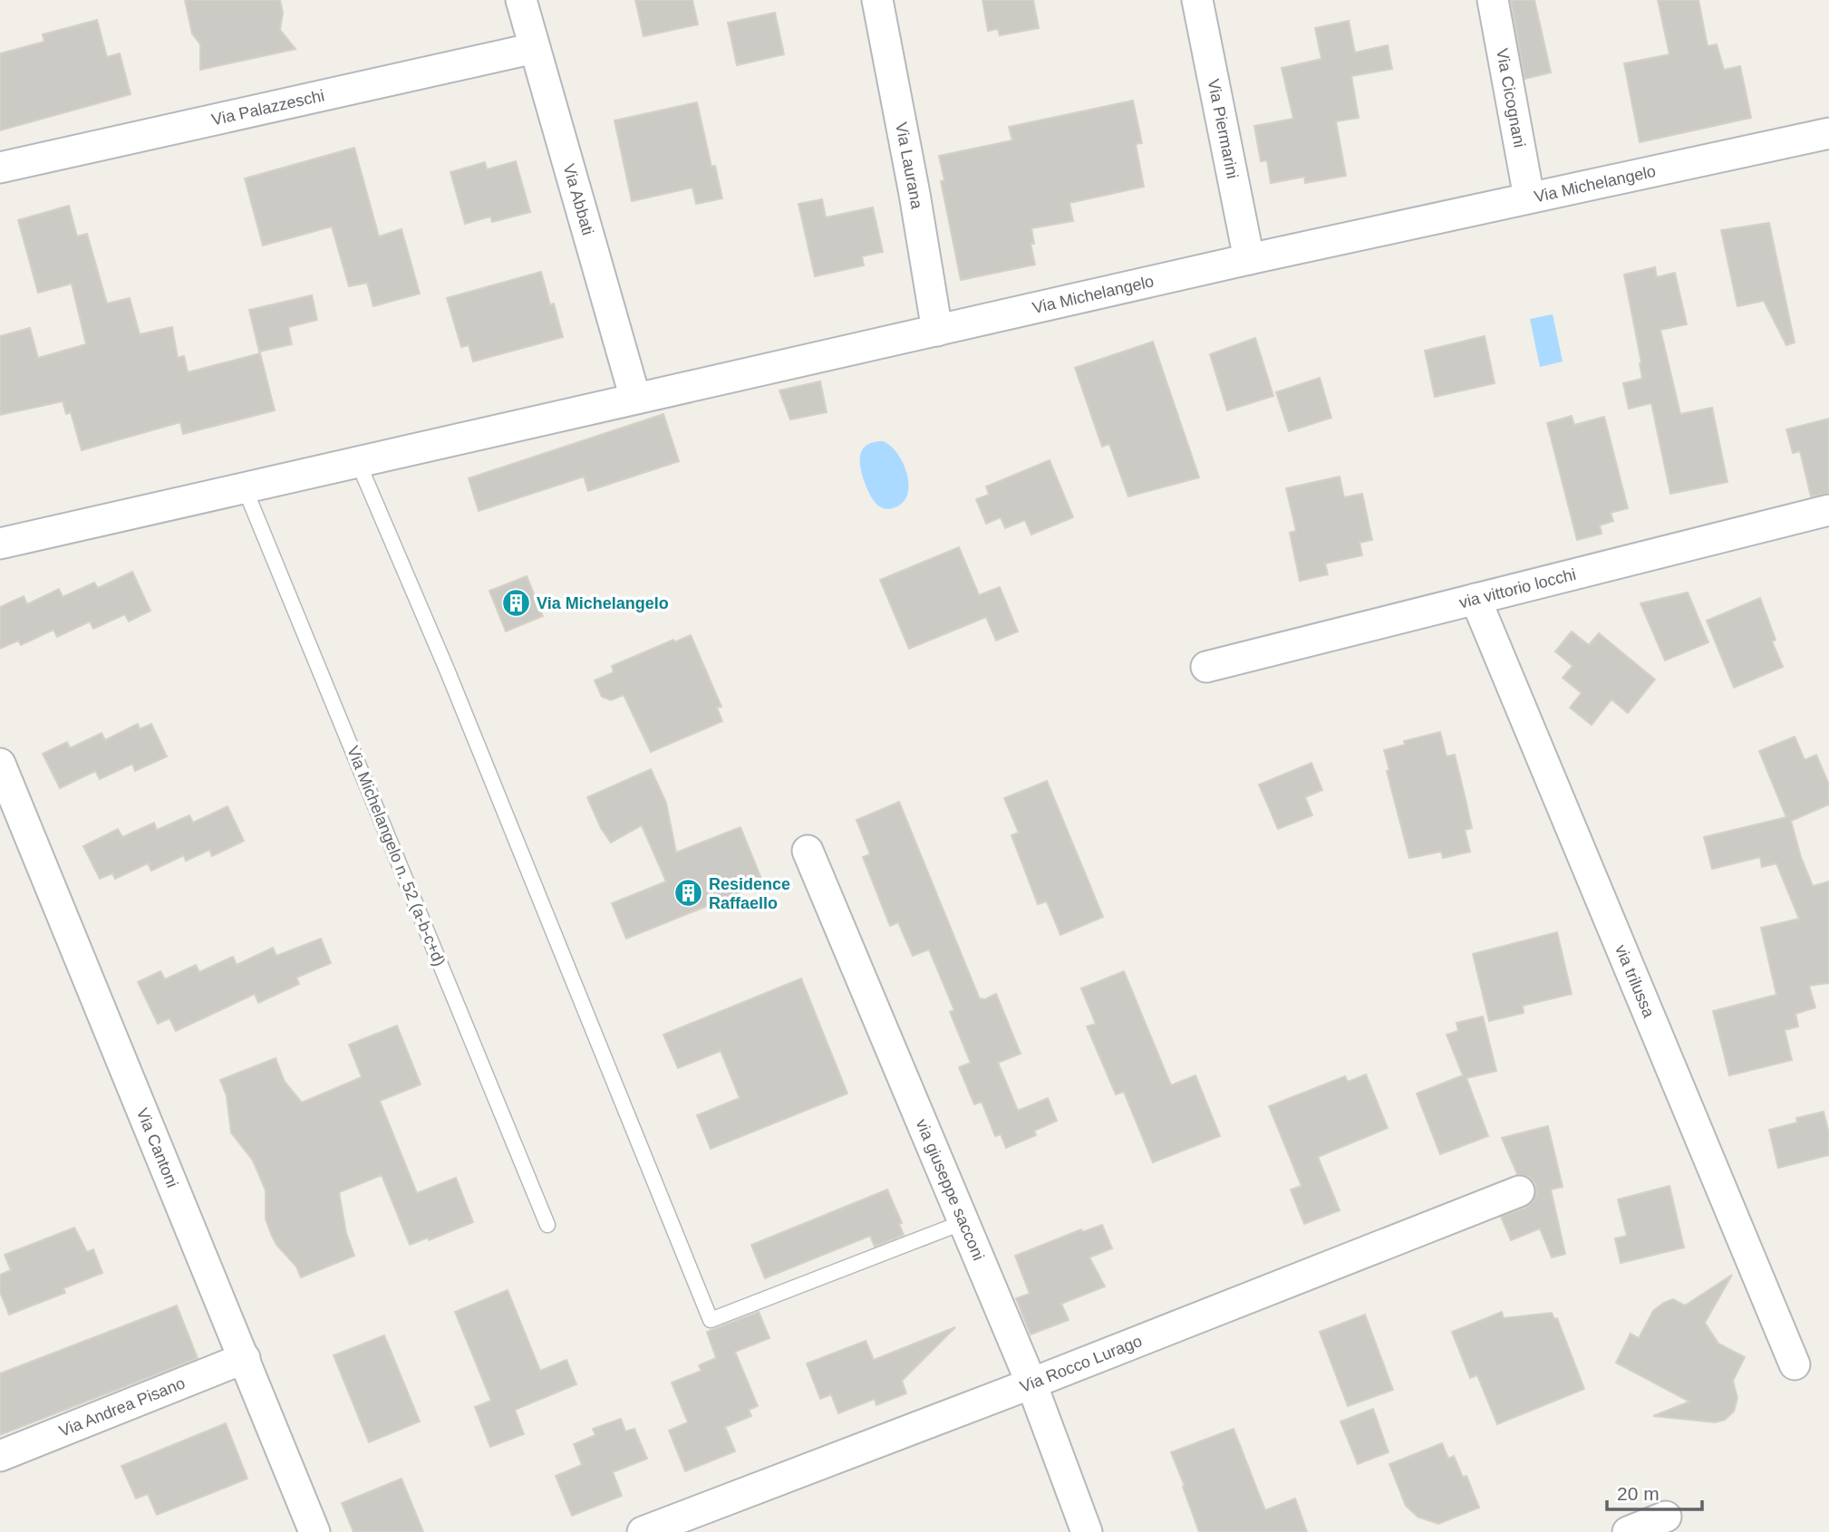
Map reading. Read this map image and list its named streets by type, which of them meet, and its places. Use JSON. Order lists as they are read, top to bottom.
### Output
{
  "streets": {
    "street": [
      "Via Cicognani",
      "Via Palazzeschi",
      "Via Piermarini",
      "Via Laurana",
      "Via Michelangelo",
      "Via Abbati",
      "via vittorio locchi",
      "via trilussa",
      "Via Cantoni",
      "via giuseppe sacconi",
      "Via Rocco Lurago",
      "Via Andrea Pisano"
    ],
    "lane": ["Via Michelangelo n. 52 (a-b-c+d)"]
  },
  "crossings": [
    ["Via Cicognani", "Via Michelangelo"],
    ["Via Palazzeschi", "Via Abbati"],
    ["Via Piermarini", "Via Michelangelo"],
    ["Via Laurana", "Via Michelangelo"],
    ["Via Michelangelo", "Via Abbati"],
    ["Via Michelangelo", "Via Michelangelo n. 52 (a-b-c+d)"],
    ["via vittorio locchi", "via trilussa"],
    ["Via Cantoni", "Via Andrea Pisano"],
    ["via giuseppe sacconi", "Via Rocco Lurago"]
  ],
  "places": {
    "building": ["Via Michelangelo", "Residence Raffaello"]
  },
  "scale_bar": "20 m"
}
